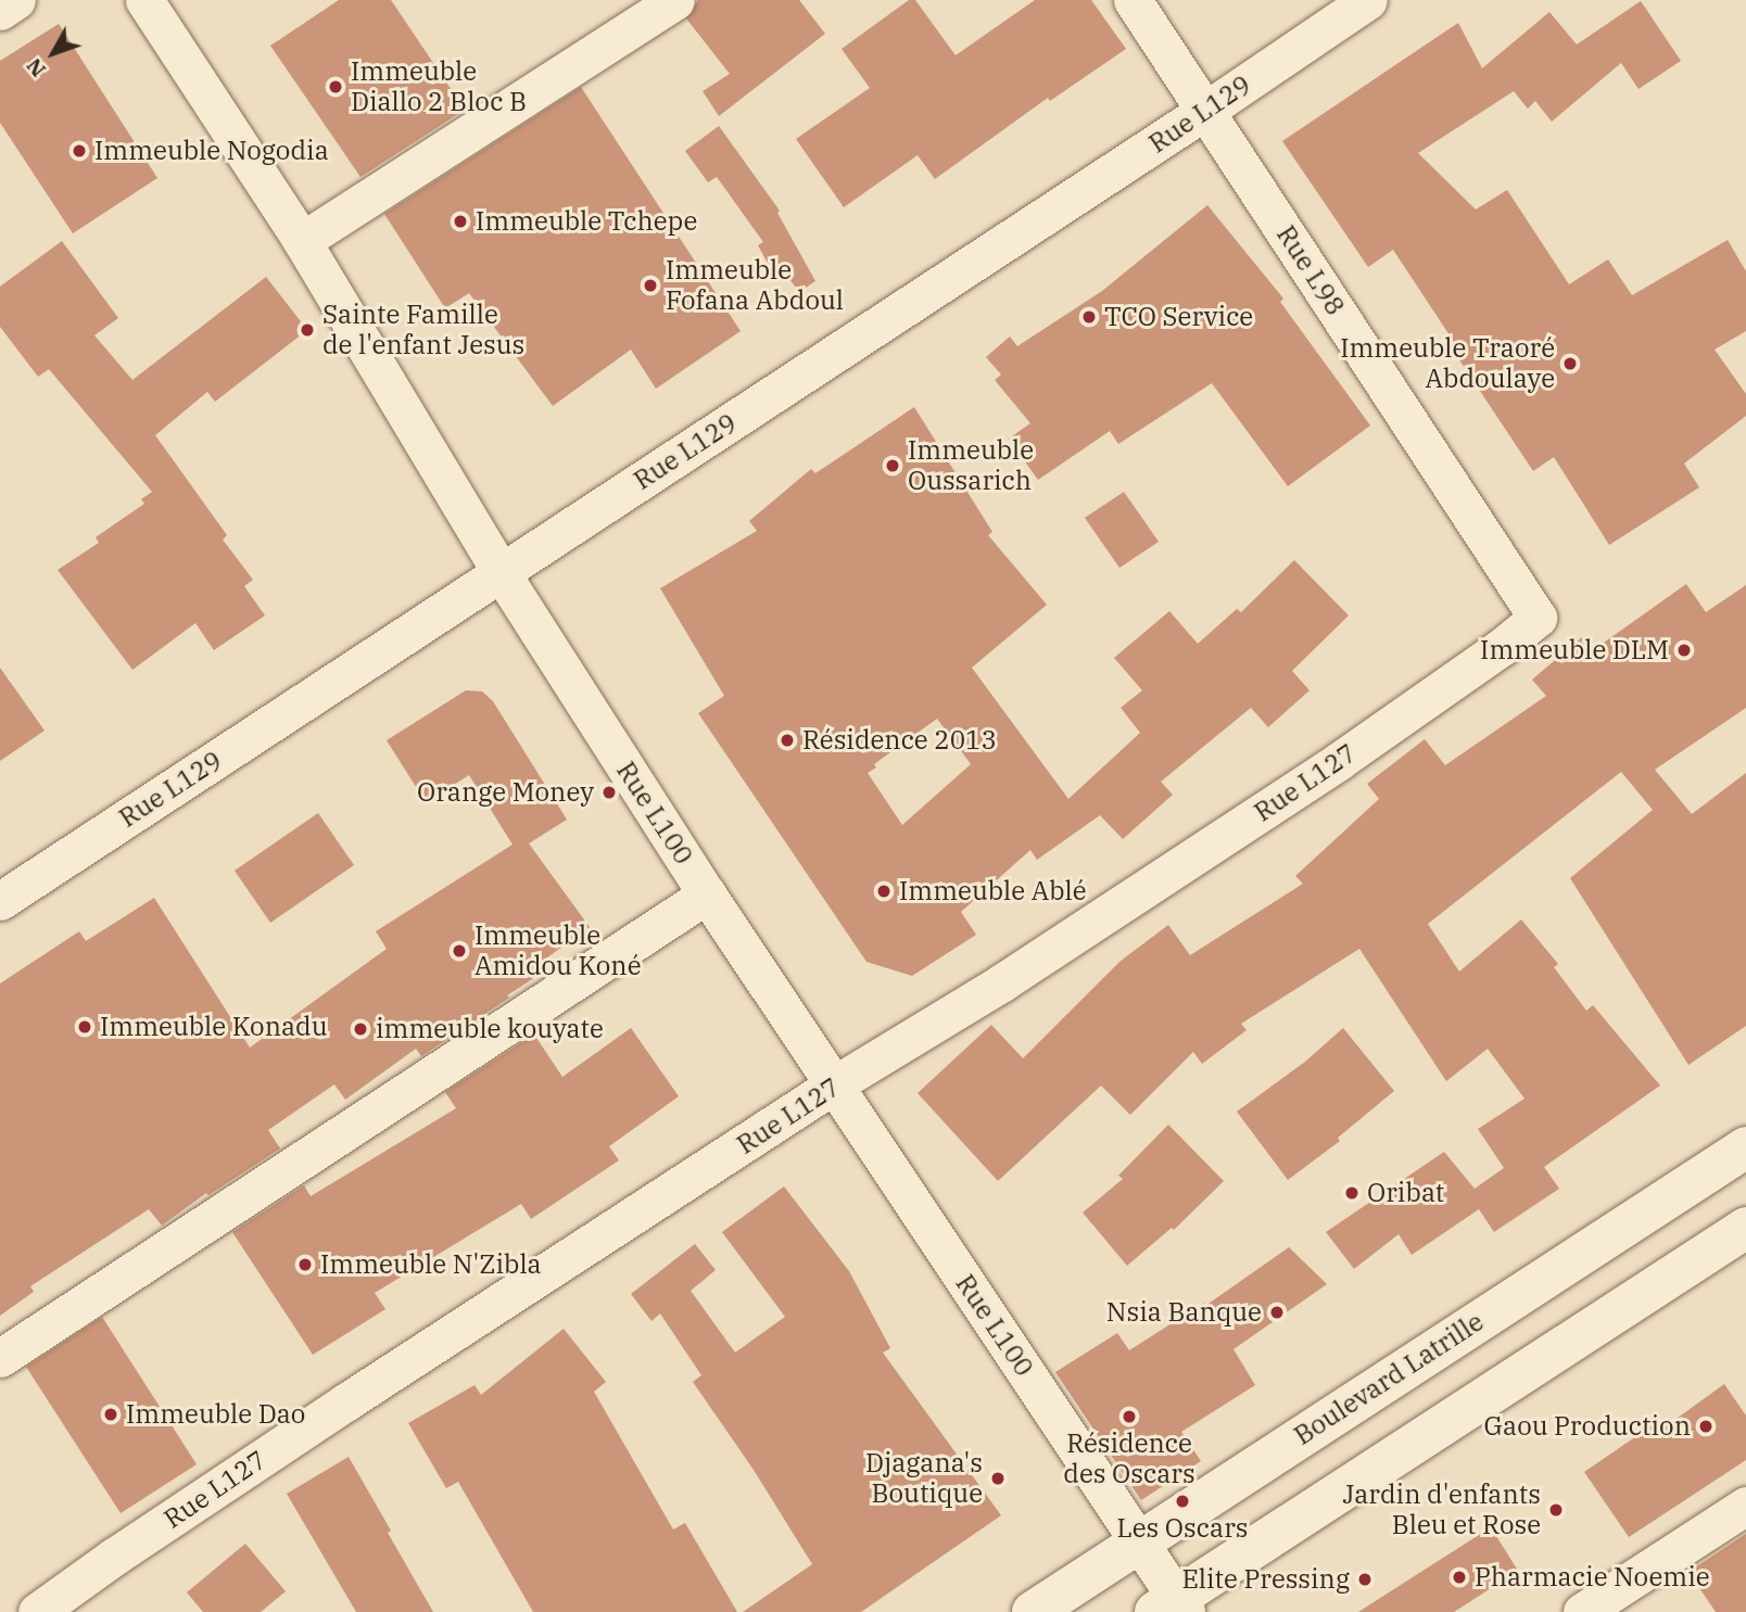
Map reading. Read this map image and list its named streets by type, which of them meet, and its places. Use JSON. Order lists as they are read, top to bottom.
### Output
{
  "streets": {
    "main road": ["Boulevard Latrille"],
    "street": [
      "Rue L129",
      "Rue L98",
      "Rue L127",
      "Rue L100"
    ]
  },
  "crossings": [
    ["Rue L129", "Rue L98"],
    ["Rue L129", "Rue L100"],
    ["Rue L98", "Rue L127"],
    ["Rue L127", "Rue L100"],
    ["Rue L100", "Boulevard Latrille"]
  ],
  "places": [
    "Immeuble Diallo 2 Bloc B",
    "Immeuble Nogodia",
    "Immeuble Tchepe",
    "Immeuble Fofana Abdoul",
    "TCO Service",
    "Sainte Famille de l'enfant Jesus",
    "Immeuble Traoré Abdoulaye",
    "Immeuble Oussarich",
    "Immeuble DLM",
    "Résidence 2013",
    "Orange Money",
    "Immeuble Ablé",
    "Immeuble Amidou Koné",
    "Immeuble Konadu",
    "immeuble kouyate",
    "Oribat",
    "Immeuble N'Zibla",
    "Nsia Banque",
    "Immeuble Dao",
    "Résidence des Oscars",
    "Gaou Production",
    "Djagana's Boutique",
    "Les Oscars",
    "Jardin d'enfants Bleu et Rose",
    "Pharmacie Noemie",
    "Elite Pressing"
  ],
  "north": "bottom left"
}
